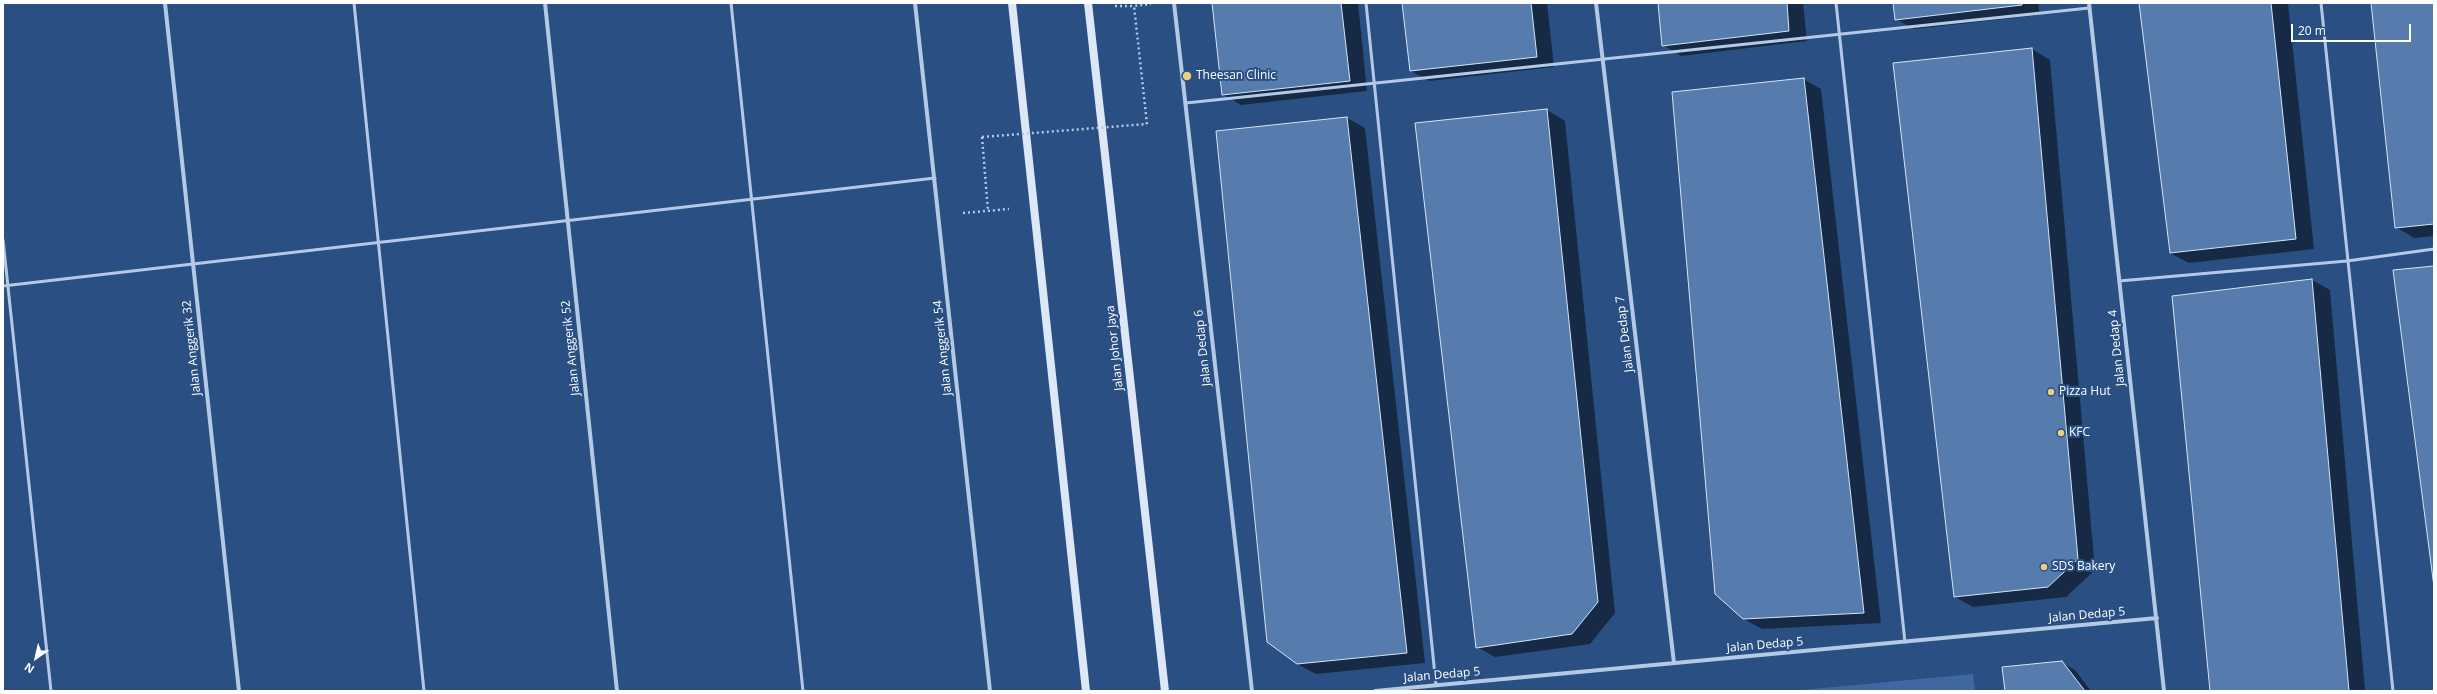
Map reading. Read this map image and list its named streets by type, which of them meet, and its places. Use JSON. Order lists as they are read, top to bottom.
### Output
{
  "streets": {
    "main road": ["Jalan Johor Jaya"],
    "street": [
      "Jalan Dedap 7",
      "Jalan Anggerik 32",
      "Jalan Anggerik 52",
      "Jalan Anggerik 54",
      "Jalan Dedap 6",
      "Jalan Dedap 4",
      "Jalan Dedap 5"
    ]
  },
  "crossings": [
    ["Jalan Dedap 7", "Jalan Dedap 5"],
    ["Jalan Dedap 4", "Jalan Dedap 5"]
  ],
  "places": [
    "Theesan Clinic",
    "Pizza Hut",
    "KFC",
    "SDS Bakery"
  ],
  "scale_bar": "20 m",
  "north": "bottom left"
}
